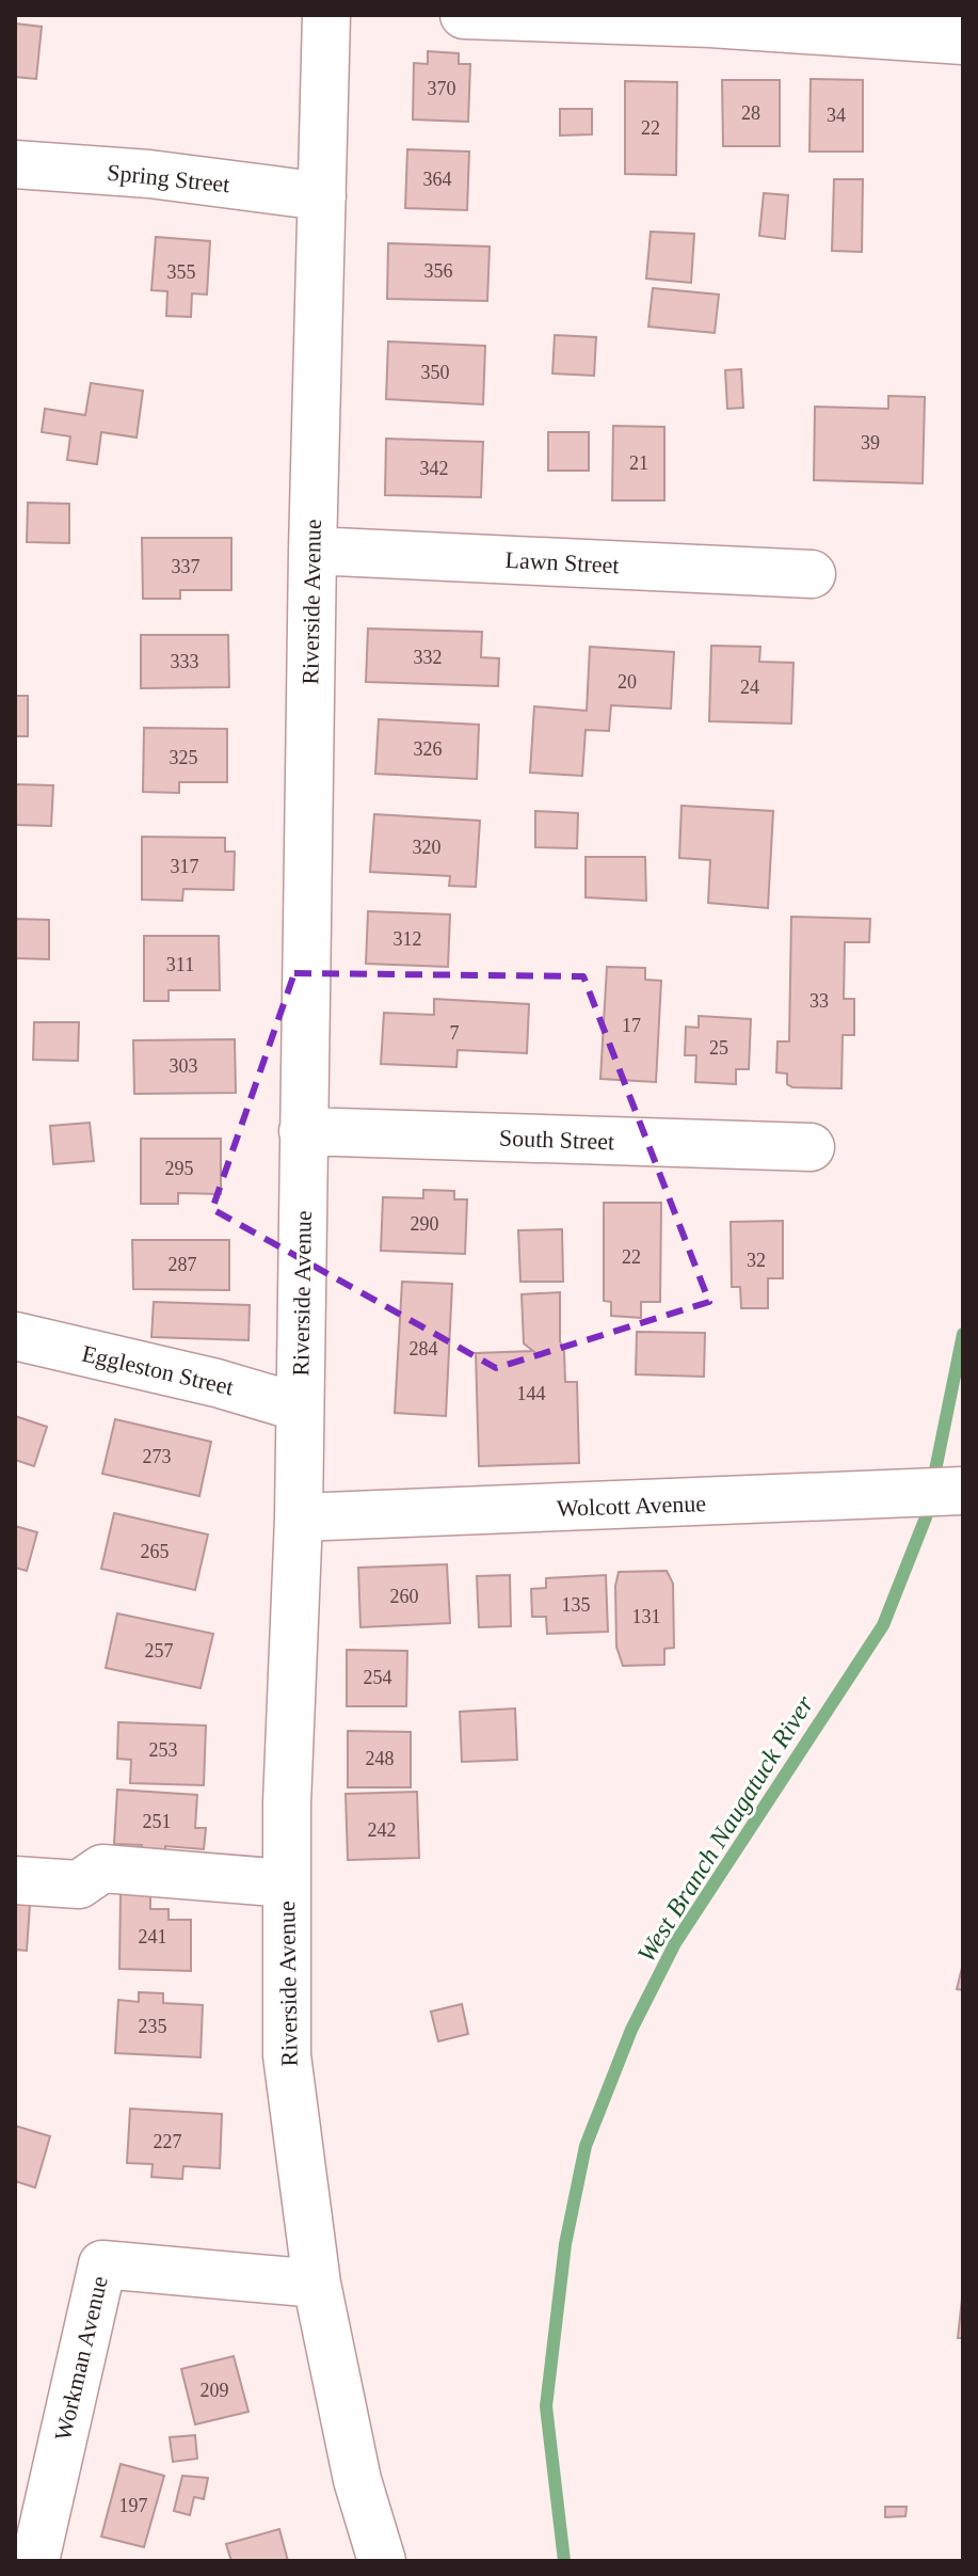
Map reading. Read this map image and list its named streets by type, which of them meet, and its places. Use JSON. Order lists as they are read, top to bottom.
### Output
{
  "streets": {
    "street": [
      "Spring Street",
      "Lawn Street",
      "Riverside Avenue",
      "South Street",
      "Eggleston Street",
      "Wolcott Avenue",
      "Workman Avenue"
    ]
  },
  "crossings": [
    ["Spring Street", "Riverside Avenue"],
    ["Lawn Street", "Riverside Avenue"],
    ["Riverside Avenue", "South Street"],
    ["Riverside Avenue", "Eggleston Street"],
    ["Riverside Avenue", "Wolcott Avenue"],
    ["Riverside Avenue", "Workman Avenue"]
  ],
  "water": ["West Branch Naugatuck River"],
  "house_numbers": [
    "370",
    "28",
    "34",
    "22",
    "364",
    "356",
    "355",
    "350",
    "39",
    "21",
    "342",
    "337",
    "332",
    "333",
    "20",
    "24",
    "326",
    "325",
    "320",
    "317",
    "312",
    "311",
    "33",
    "17",
    "7",
    "25",
    "303",
    "295",
    "290",
    "22",
    "32",
    "287",
    "284",
    "144",
    "273",
    "265",
    "260",
    "135",
    "131",
    "257",
    "254",
    "253",
    "248",
    "251",
    "242",
    "241",
    "235",
    "227",
    "209",
    "197"
  ]
}
